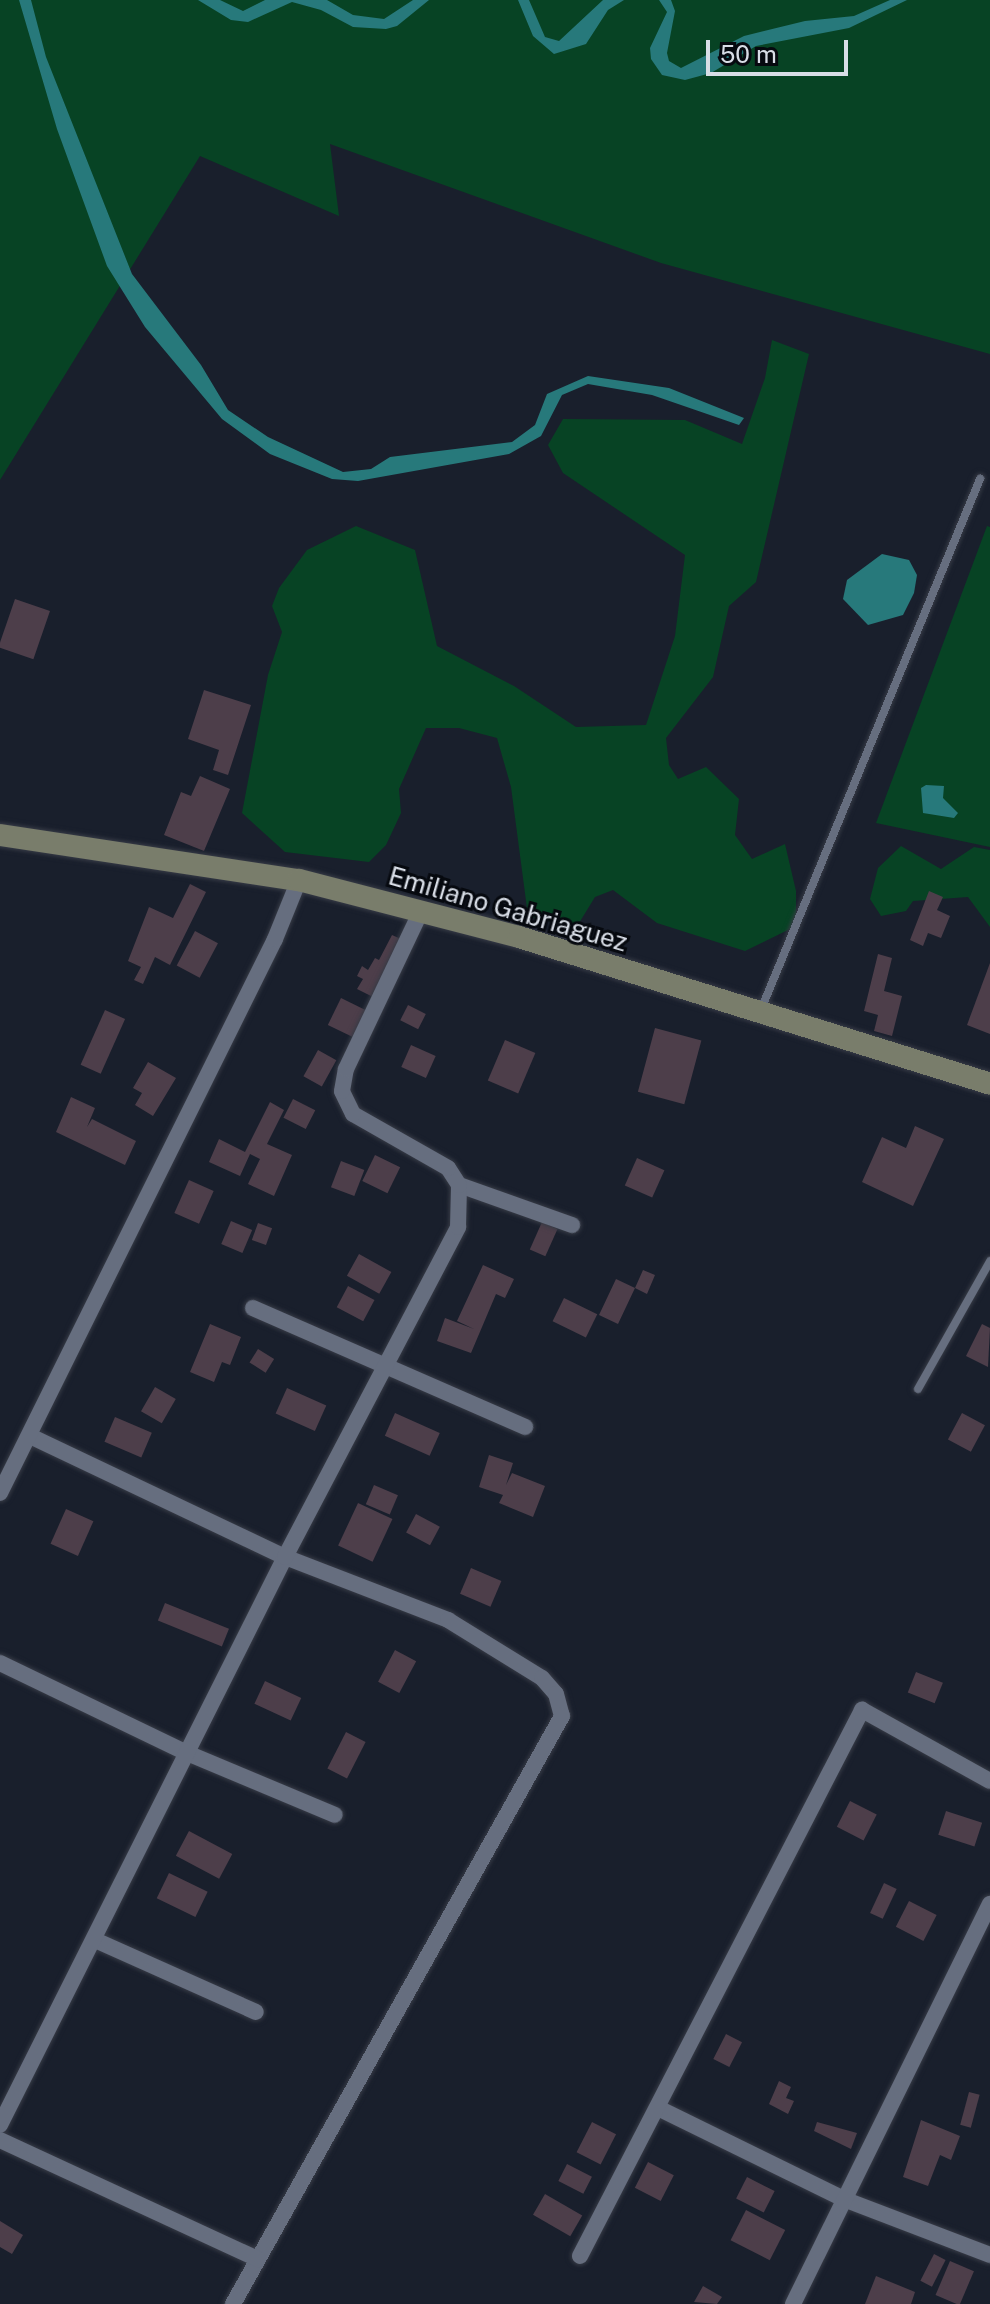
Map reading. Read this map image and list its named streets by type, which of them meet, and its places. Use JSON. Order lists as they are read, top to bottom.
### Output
{
  "streets": {
    "main road": ["Emiliano Gabriaguez"]
  },
  "scale_bar": "50 m"
}
